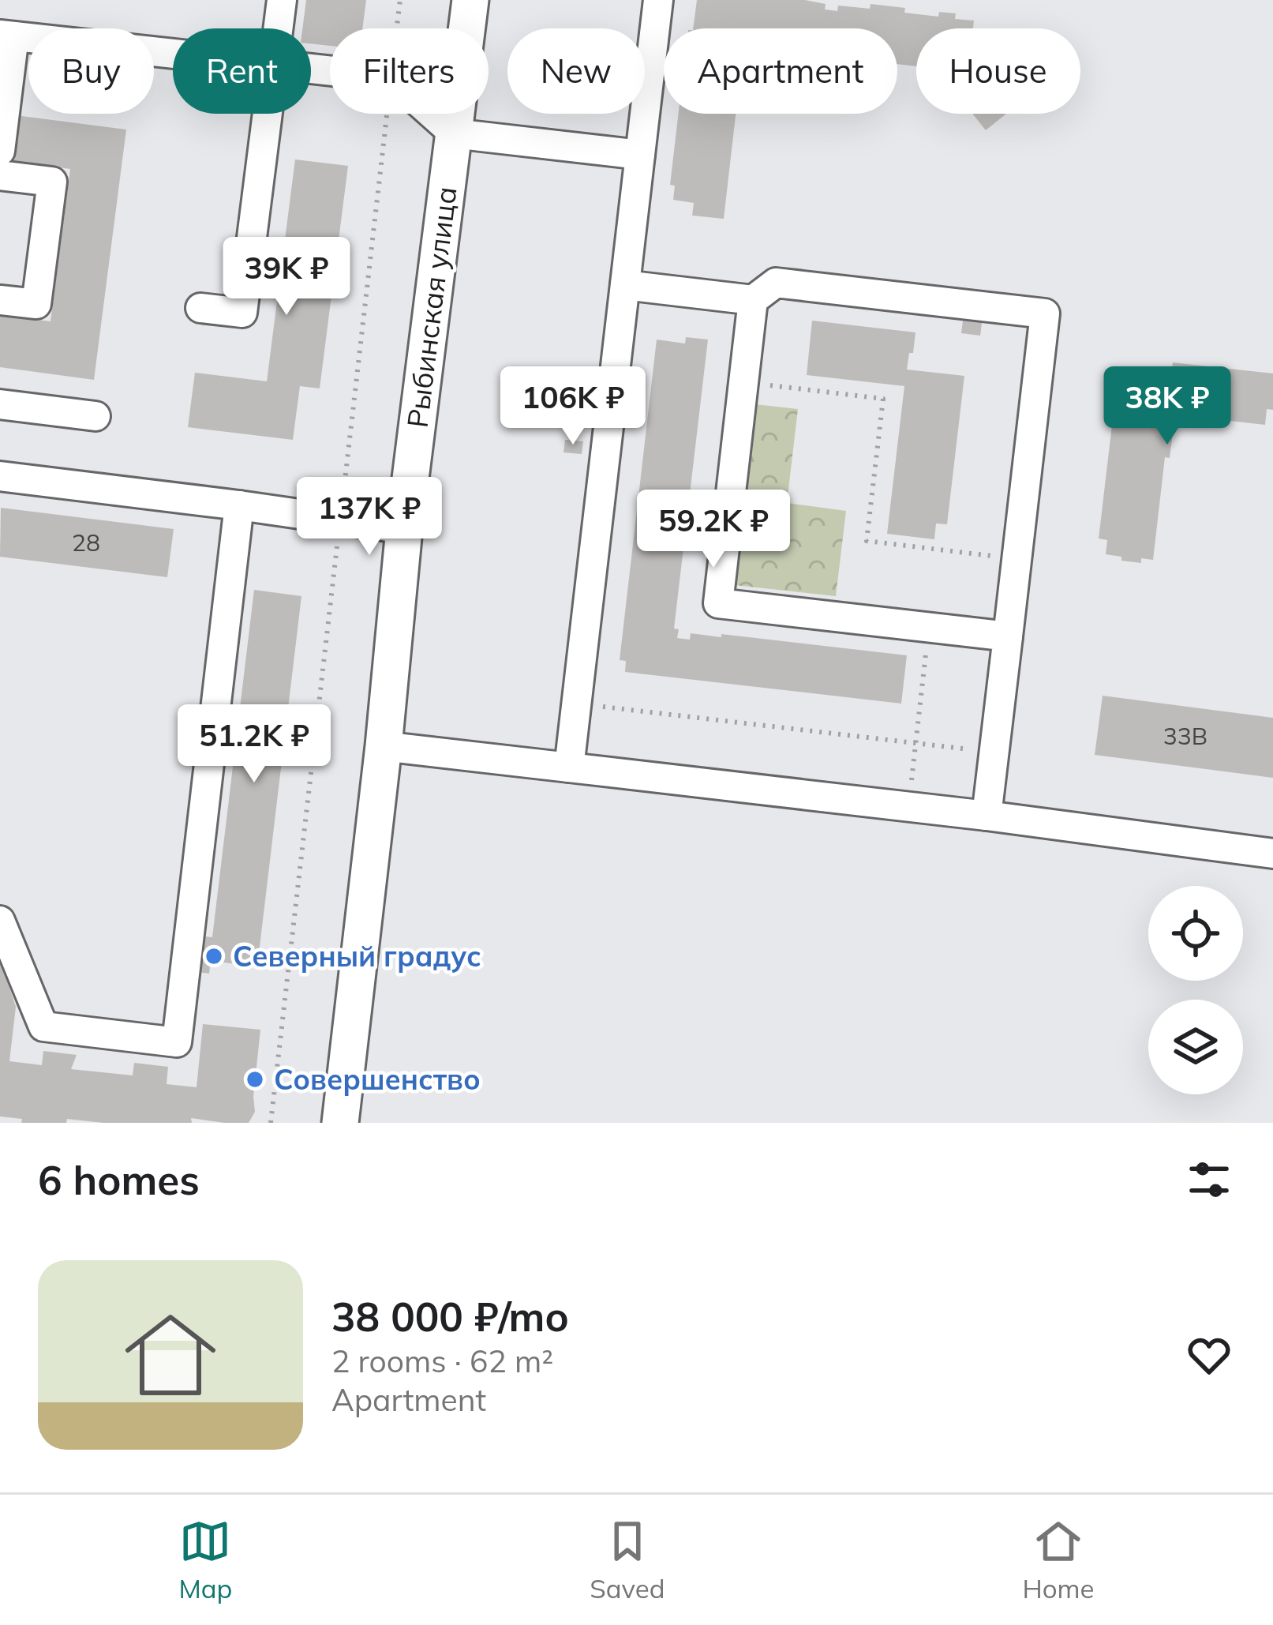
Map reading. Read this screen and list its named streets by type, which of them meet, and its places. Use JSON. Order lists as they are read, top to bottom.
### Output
{
  "streets": {
    "main road": ["Рыбинская улица"]
  },
  "places": ["Северный градус", "Совершенство"],
  "house_numbers": ["28", "33В"],
  "page": {
    "chip": [
      "Buy",
      "Rent",
      "Filters",
      "New",
      "Apartment",
      "House"
    ],
    "price": [
      "39K ₽",
      "106K ₽",
      "38K ₽",
      "137K ₽",
      "59.2K ₽",
      "51.2K ₽"
    ],
    "heading": "6 homes",
    "list": [
      {
        "name": "38 000 ₽/mo",
        "note": "2 rooms · 62 m² · Apartment"
      }
    ],
    "tabs": ["Map", "Saved", "Home"]
  }
}
